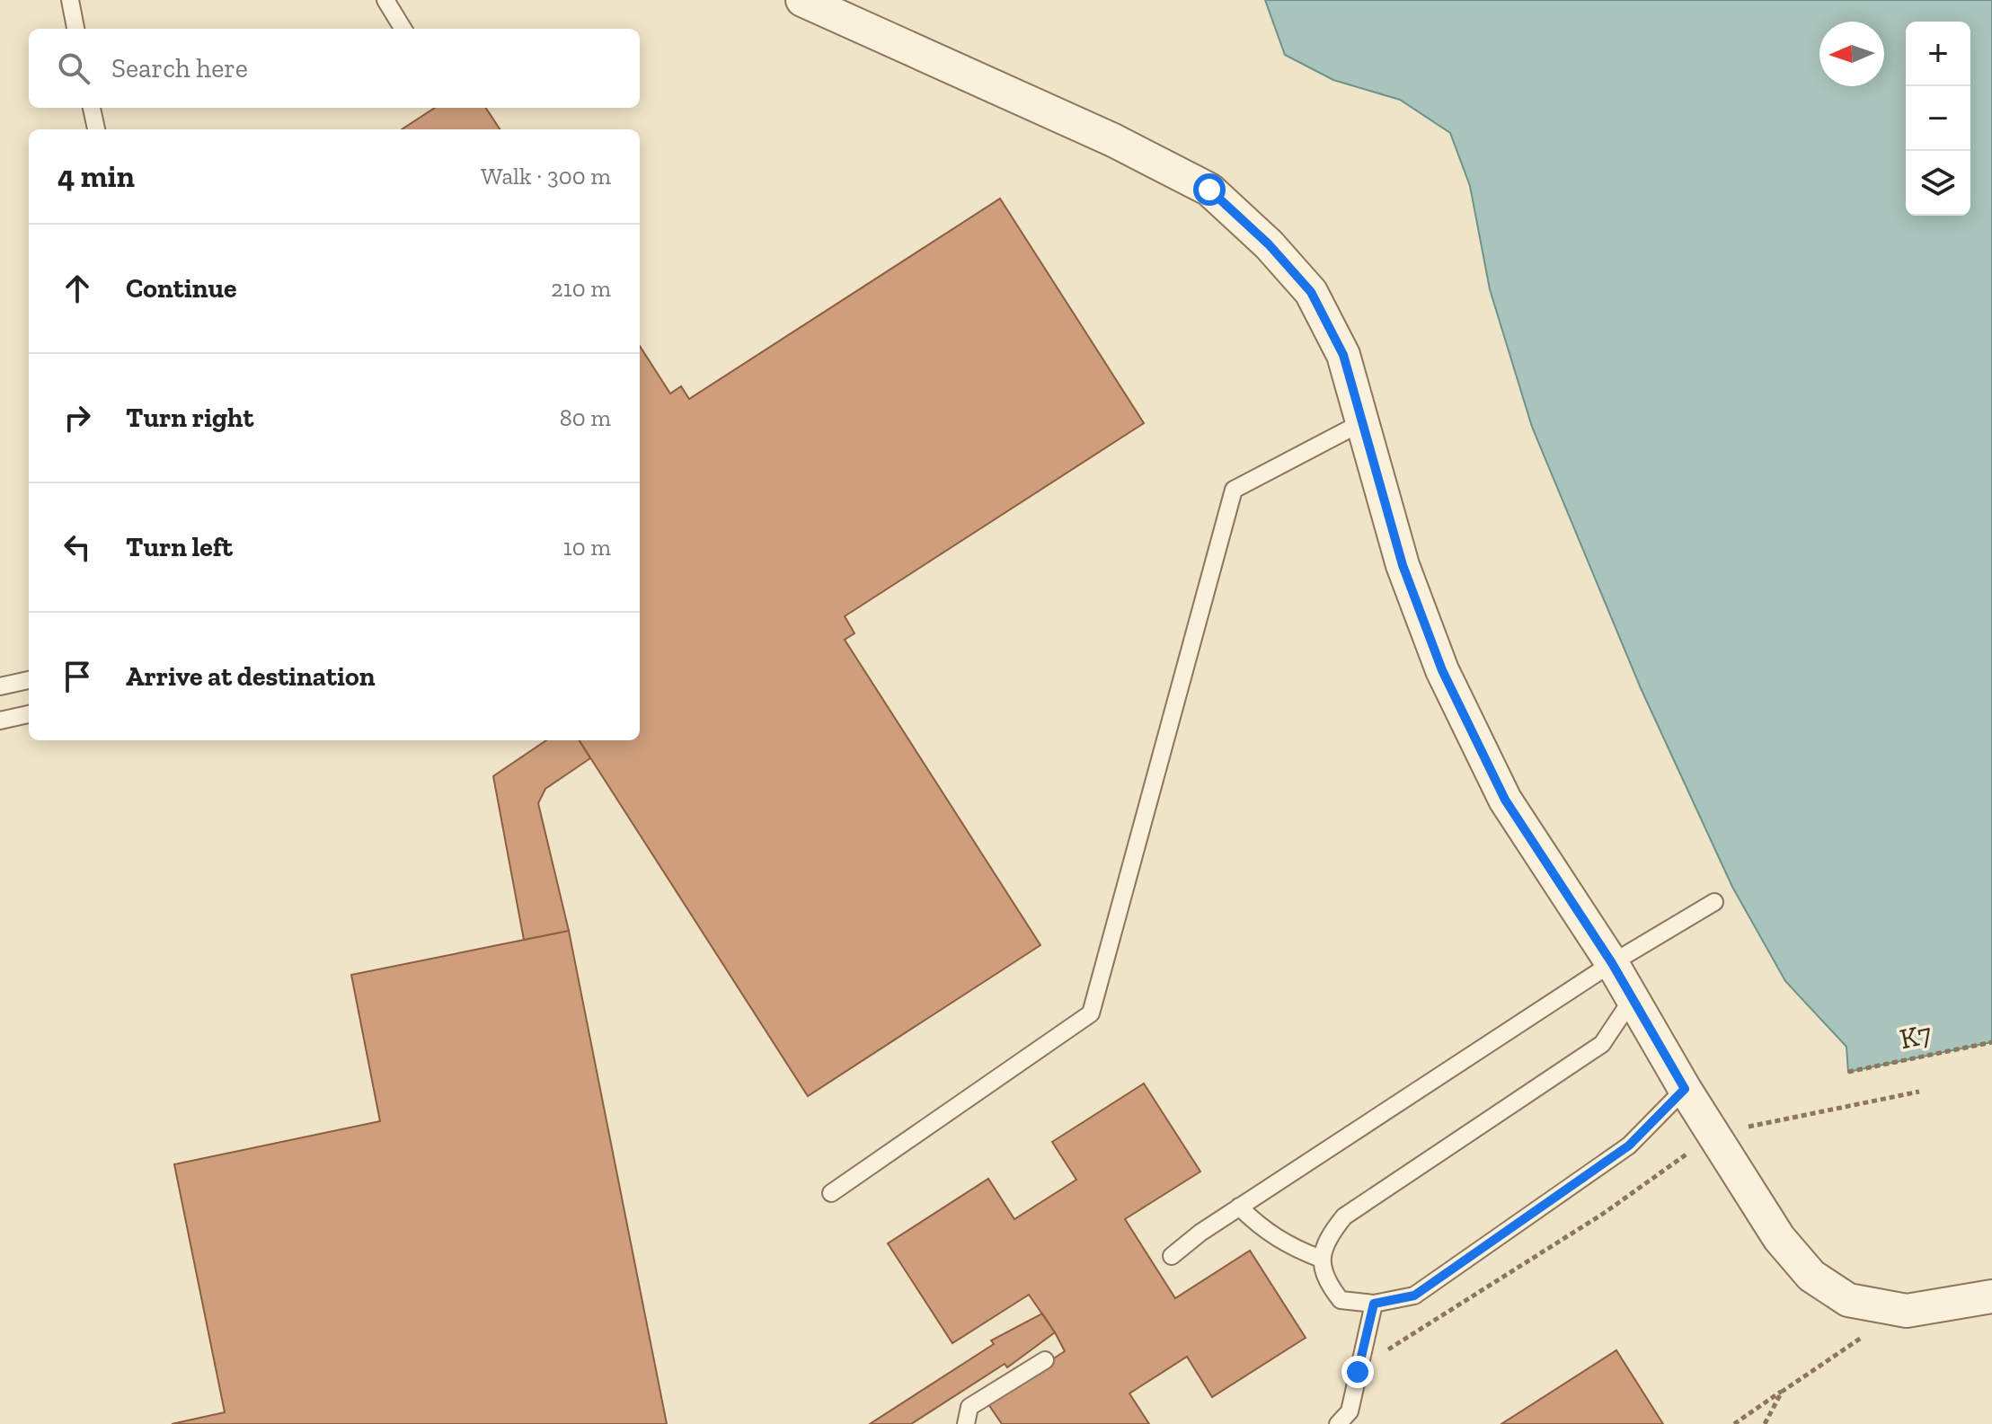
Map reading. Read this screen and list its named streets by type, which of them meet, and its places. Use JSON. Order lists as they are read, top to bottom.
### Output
{
  "streets": {
    "path": ["K7"]
  },
  "north": "left",
  "page": {
    "map_buttons": ["+", "−"],
    "search": "Search here",
    "heading": ["4 min", "Walk · 300 m"],
    "list": [
      ["Continue", "210 m"],
      ["Turn right", "80 m"],
      ["Turn left", "10 m"],
      "Arrive at destination"
    ]
  }
}
